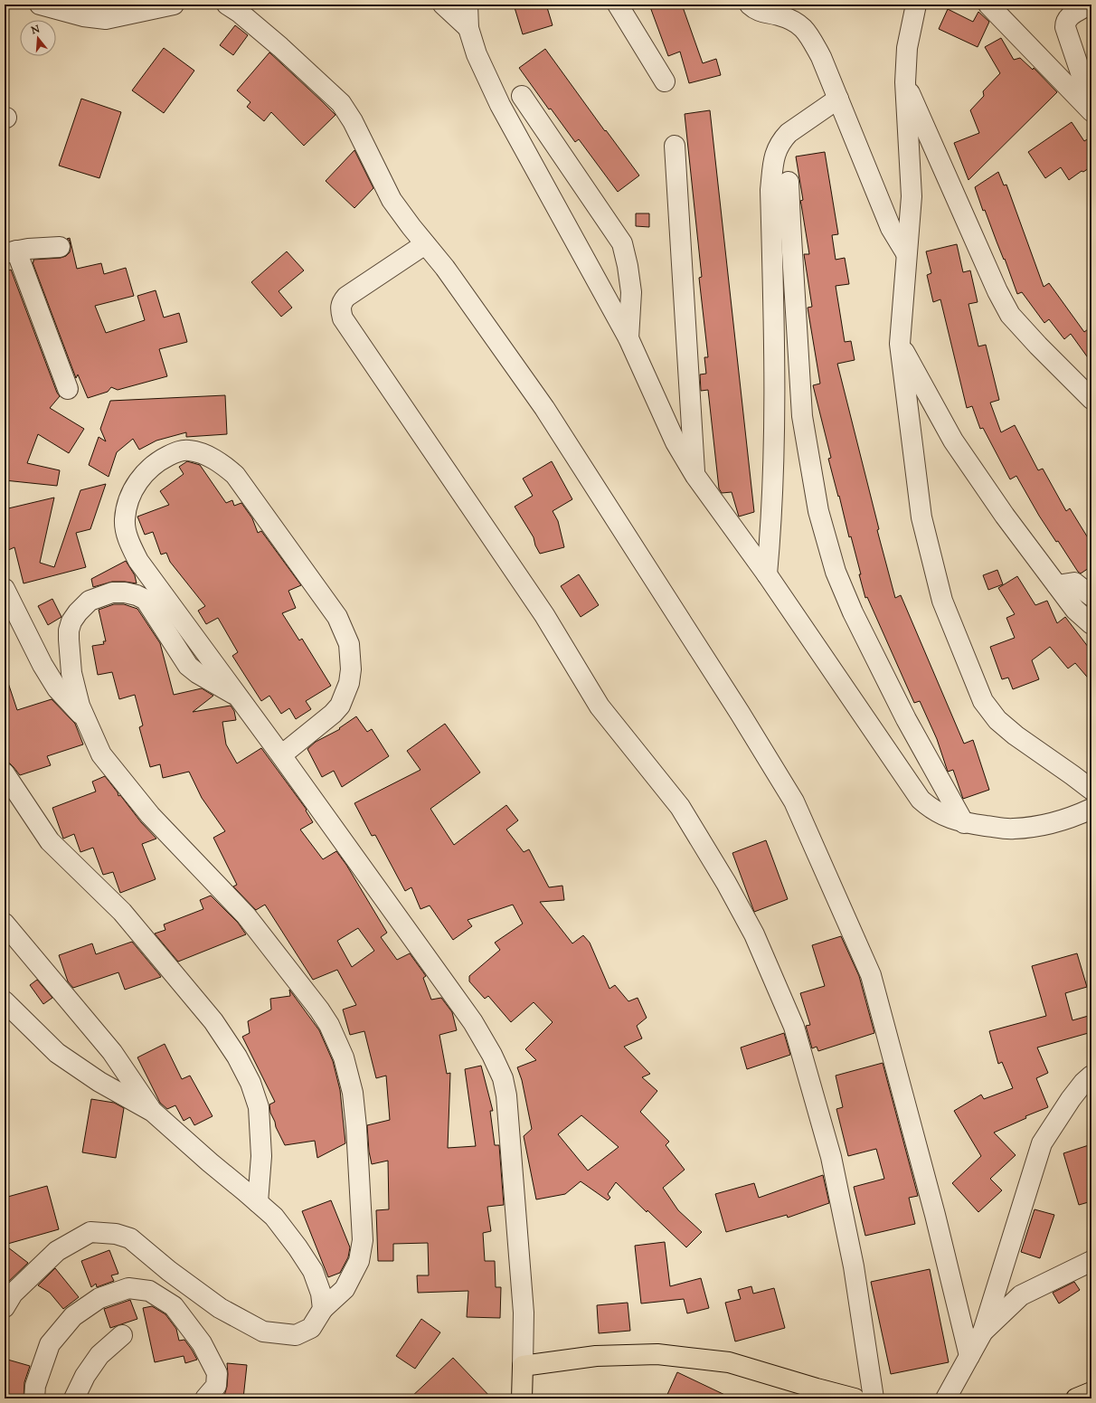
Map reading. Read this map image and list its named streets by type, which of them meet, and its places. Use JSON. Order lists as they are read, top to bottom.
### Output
{
  "north": "top"
}
